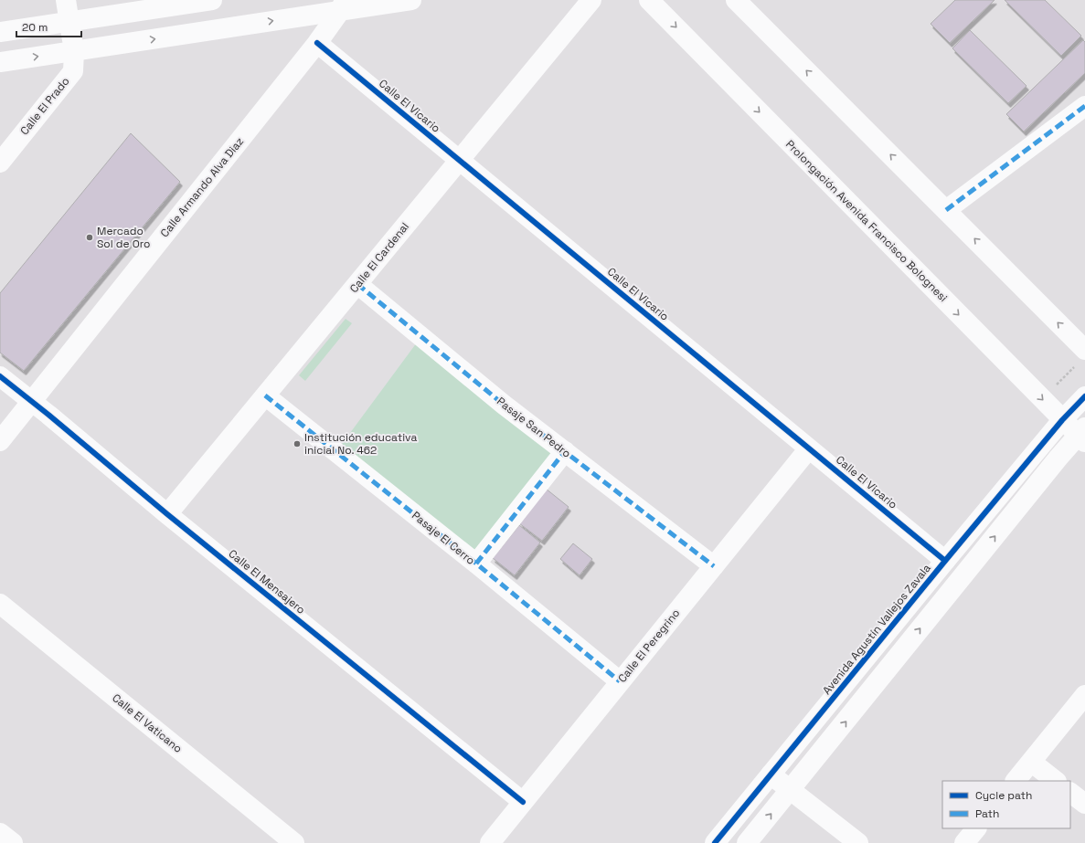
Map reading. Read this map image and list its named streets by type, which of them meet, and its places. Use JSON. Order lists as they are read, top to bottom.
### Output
{
  "streets": {
    "street": [
      "Calle El Prado",
      "Calle El Vicario",
      "Calle Armando Alva Diaz",
      "Prolongación Avenida Francisco Bolognesi",
      "Calle El Cardenal",
      "Pasaje San Pedro",
      "Pasaje El Cerro",
      "Calle El Mensajero",
      "Avenida Agustín Vallejos Zavala",
      "Calle El Peregrino",
      "Calle El Vaticano"
    ]
  },
  "crossings": [
    ["Calle El Vicario", "Calle Armando Alva Diaz"],
    ["Calle El Vicario", "Calle El Cardenal"],
    ["Calle El Vicario", "Avenida Agustín Vallejos Zavala"],
    ["Calle El Vicario", "Calle El Peregrino"],
    ["Calle Armando Alva Diaz", "Calle El Mensajero"],
    ["Prolongación Avenida Francisco Bolognesi", "Avenida Agustín Vallejos Zavala"],
    ["Calle El Cardenal", "Pasaje San Pedro"],
    ["Calle El Cardenal", "Pasaje El Cerro"],
    ["Calle El Cardenal", "Calle El Mensajero"],
    ["Pasaje San Pedro", "Calle El Peregrino"],
    ["Pasaje El Cerro", "Calle El Peregrino"],
    ["Calle El Mensajero", "Calle El Peregrino"]
  ],
  "places": ["Mercado Sol de Oro", "Institución educativa inicial No. 462"],
  "legend": ["Cycle path", "Path"],
  "scale_bar": "20 m"
}
